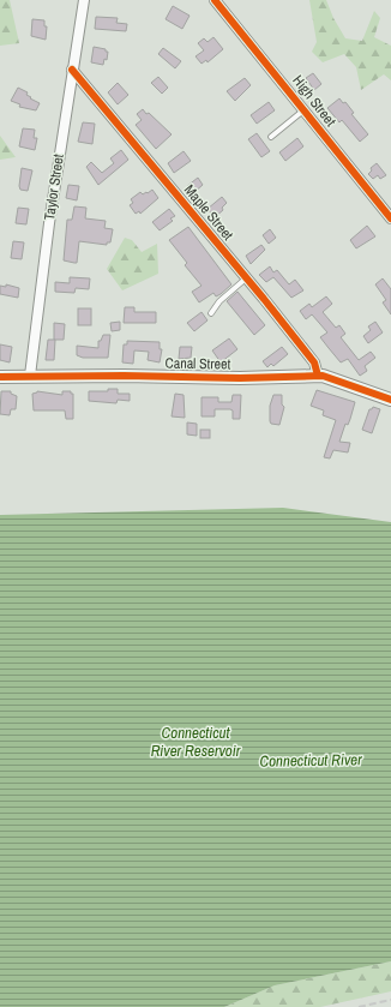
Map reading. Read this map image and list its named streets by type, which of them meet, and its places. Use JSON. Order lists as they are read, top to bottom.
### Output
{
  "streets": {
    "street": [
      "High Street",
      "Taylor Street",
      "Maple Street",
      "Canal Street"
    ]
  },
  "crossings": [
    ["Taylor Street", "Maple Street"],
    ["Taylor Street", "Canal Street"],
    ["Maple Street", "Canal Street"]
  ],
  "water": ["Connecticut River Reservoir", "Connecticut River"]
}
